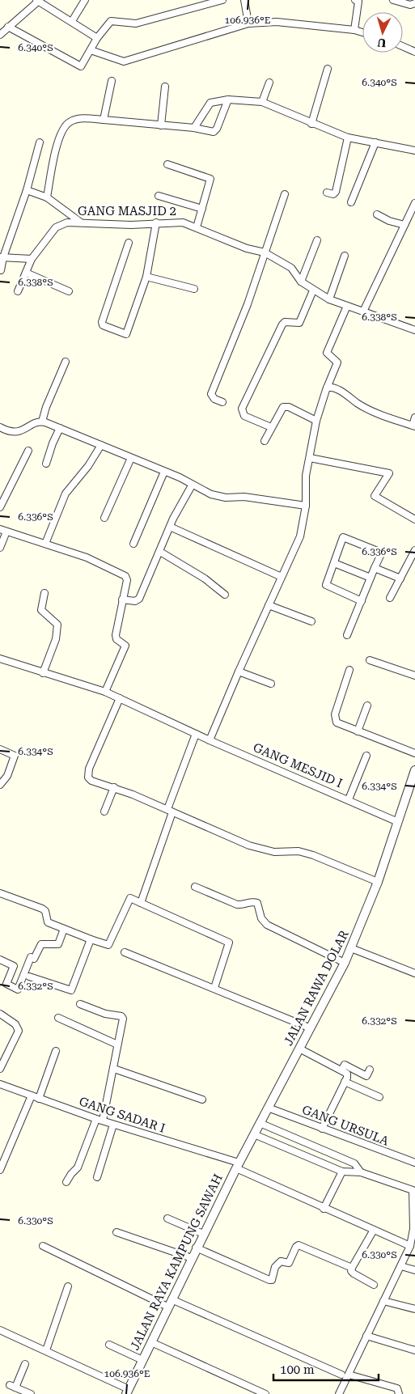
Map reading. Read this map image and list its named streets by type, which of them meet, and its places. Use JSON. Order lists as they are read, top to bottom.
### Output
{
  "streets": {
    "street": [
      "GANG MASJID 2",
      "GANG MESJID I",
      "JALAN RAWA DOLAR",
      "GANG SADAR I",
      "GANG URSULA",
      "JALAN RAYA KAMPUNG SAWAH"
    ]
  },
  "crossings": [
    ["GANG MESJID I", "JALAN RAWA DOLAR"],
    ["JALAN RAWA DOLAR", "GANG SADAR I"],
    ["JALAN RAWA DOLAR", "GANG URSULA"],
    ["JALAN RAWA DOLAR", "JALAN RAYA KAMPUNG SAWAH"],
    ["GANG SADAR I", "JALAN RAYA KAMPUNG SAWAH"]
  ],
  "scale_bar": "100 m",
  "north": "bottom",
  "coordinates": [
    "106.936°E",
    "6.340°S",
    "6.338°S",
    "6.336°S",
    "6.334°S",
    "6.332°S",
    "6.330°S"
  ]
}
